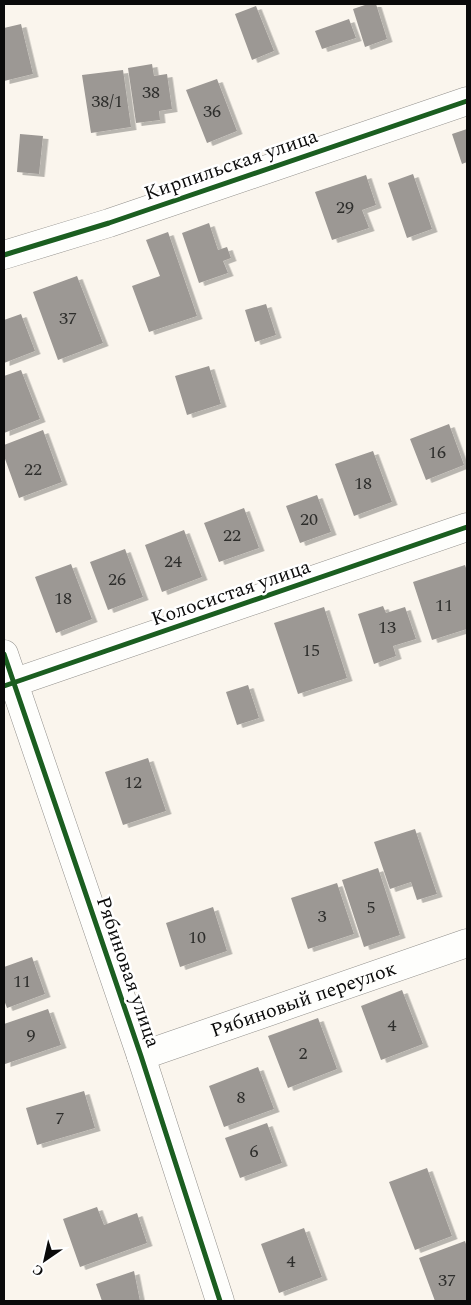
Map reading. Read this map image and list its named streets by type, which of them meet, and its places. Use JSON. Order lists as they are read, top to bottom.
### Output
{
  "streets": {
    "street": [
      "Кирпильская улица",
      "Колосистая улица",
      "Рябиновая улица",
      "Рябиновый переулок"
    ]
  },
  "crossings": [
    ["Колосистая улица", "Рябиновая улица"],
    ["Рябиновая улица", "Рябиновый переулок"]
  ],
  "house_numbers": [
    "38",
    "38/1",
    "36",
    "29",
    "37",
    "16",
    "22",
    "18",
    "20",
    "22",
    "24",
    "26",
    "18",
    "11",
    "13",
    "15",
    "12",
    "5",
    "3",
    "10",
    "11",
    "4",
    "9",
    "2",
    "8",
    "7",
    "6",
    "4",
    "37"
  ],
  "north": "bottom left"
}
